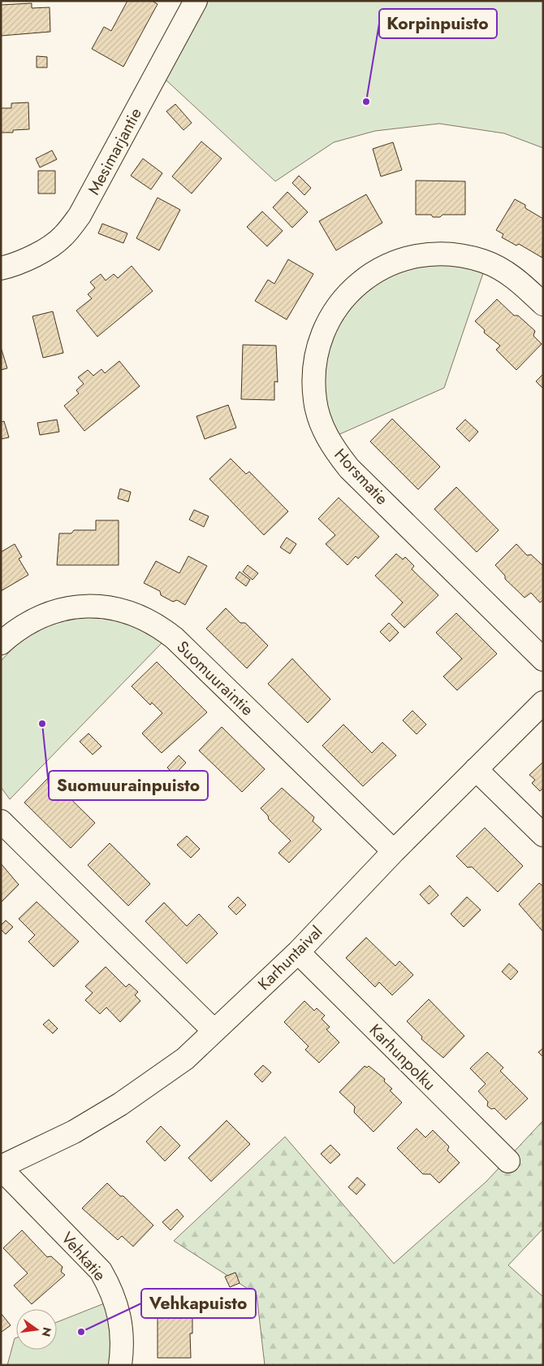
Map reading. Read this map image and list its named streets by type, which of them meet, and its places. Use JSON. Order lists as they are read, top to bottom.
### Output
{
  "streets": {
    "street": [
      "Mesimarjantie",
      "Horsmatie",
      "Suomuuraintie",
      "Karhuntaival",
      "Karhunpolku",
      "Vehkatie"
    ]
  },
  "crossings": [
    ["Suomuuraintie", "Karhuntaival"],
    ["Karhuntaival", "Karhunpolku"],
    ["Karhuntaival", "Vehkatie"]
  ],
  "places": ["Korpinpuisto", "Suomuurainpuisto", "Vehkapuisto"],
  "north": "right"
}
